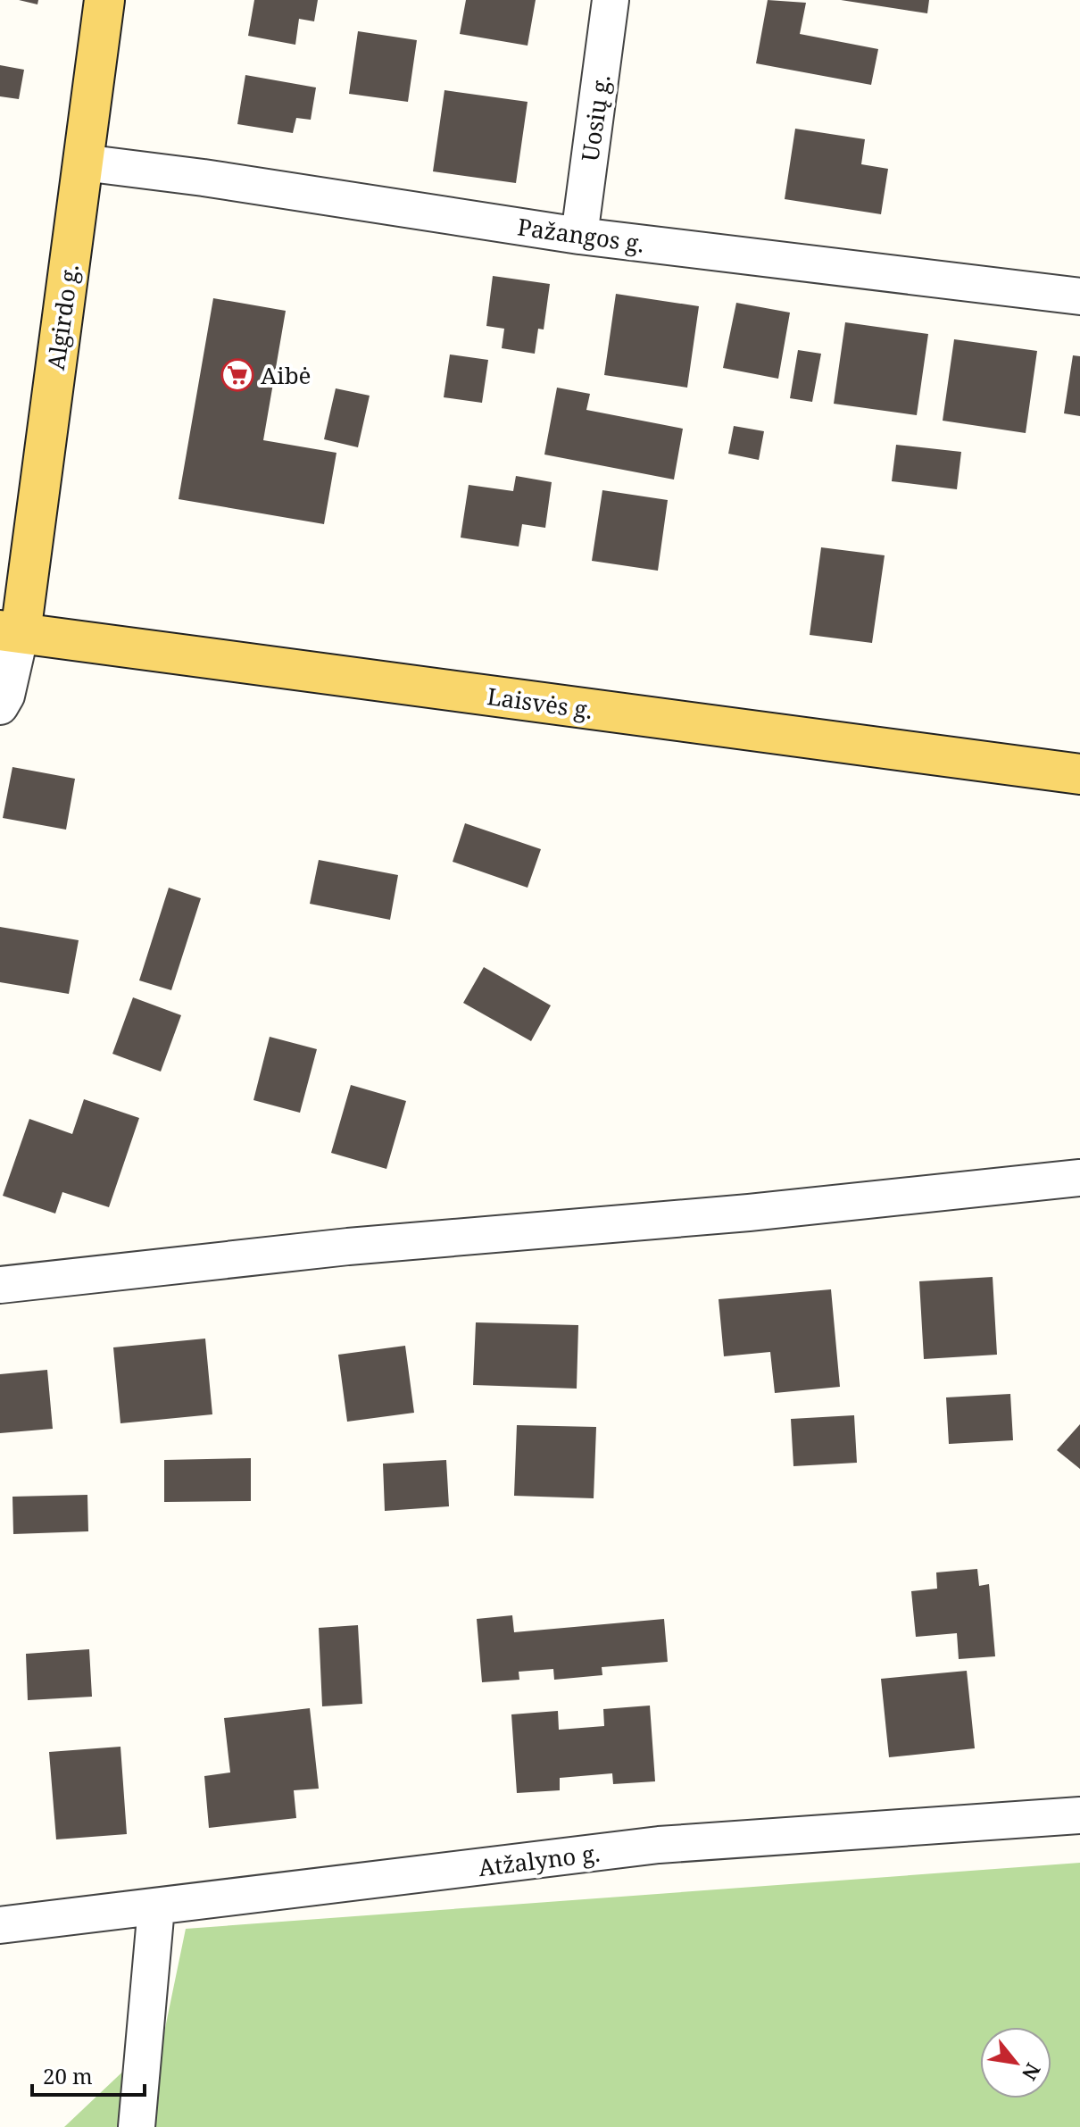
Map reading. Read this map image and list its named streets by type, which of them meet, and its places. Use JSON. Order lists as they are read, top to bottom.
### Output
{
  "streets": {
    "main road": ["Algirdo g.", "Laisvės g."],
    "street": ["Uosių g.", "Pažangos g.", "Atžalyno g."]
  },
  "crossings": [
    ["Uosių g.", "Pažangos g."],
    ["Pažangos g.", "Algirdo g."],
    ["Algirdo g.", "Laisvės g."]
  ],
  "places": {
    "supermarket": ["Aibė"]
  },
  "scale_bar": "20 m",
  "north": "bottom right"
}
